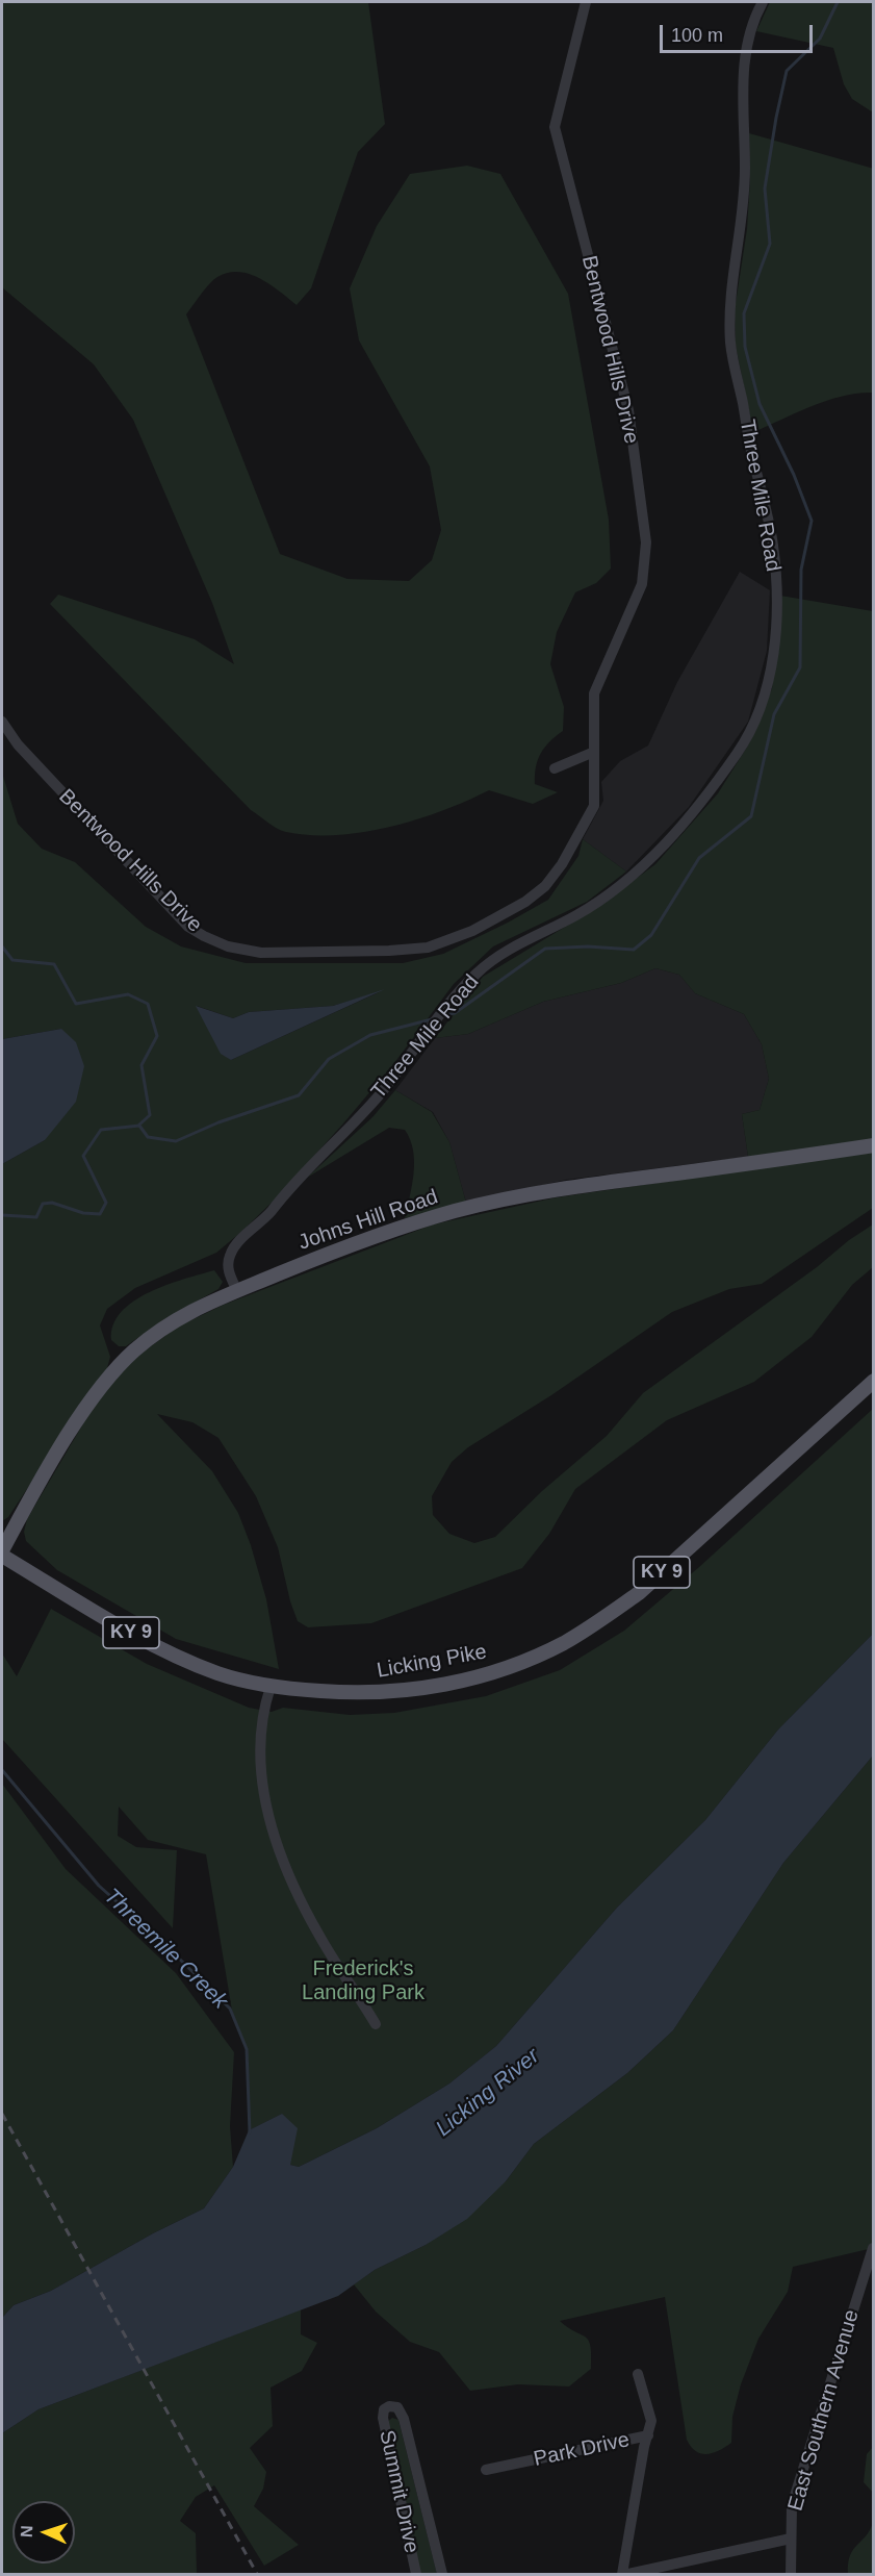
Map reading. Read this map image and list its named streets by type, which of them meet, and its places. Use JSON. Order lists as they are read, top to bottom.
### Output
{
  "streets": {
    "main road": ["Johns Hill Road", "KY 9", "Licking Pike"],
    "street": [
      "Bentwood Hills Drive",
      "Three Mile Road",
      "East Southern Avenue",
      "Park Drive",
      "Summit Drive"
    ]
  },
  "crossings": [
    ["Three Mile Road", "Johns Hill Road"]
  ],
  "water": ["Threemile Creek", "Licking River"],
  "parks": ["Frederick's Landing Park"],
  "scale_bar": "100 m",
  "north": "left"
}
